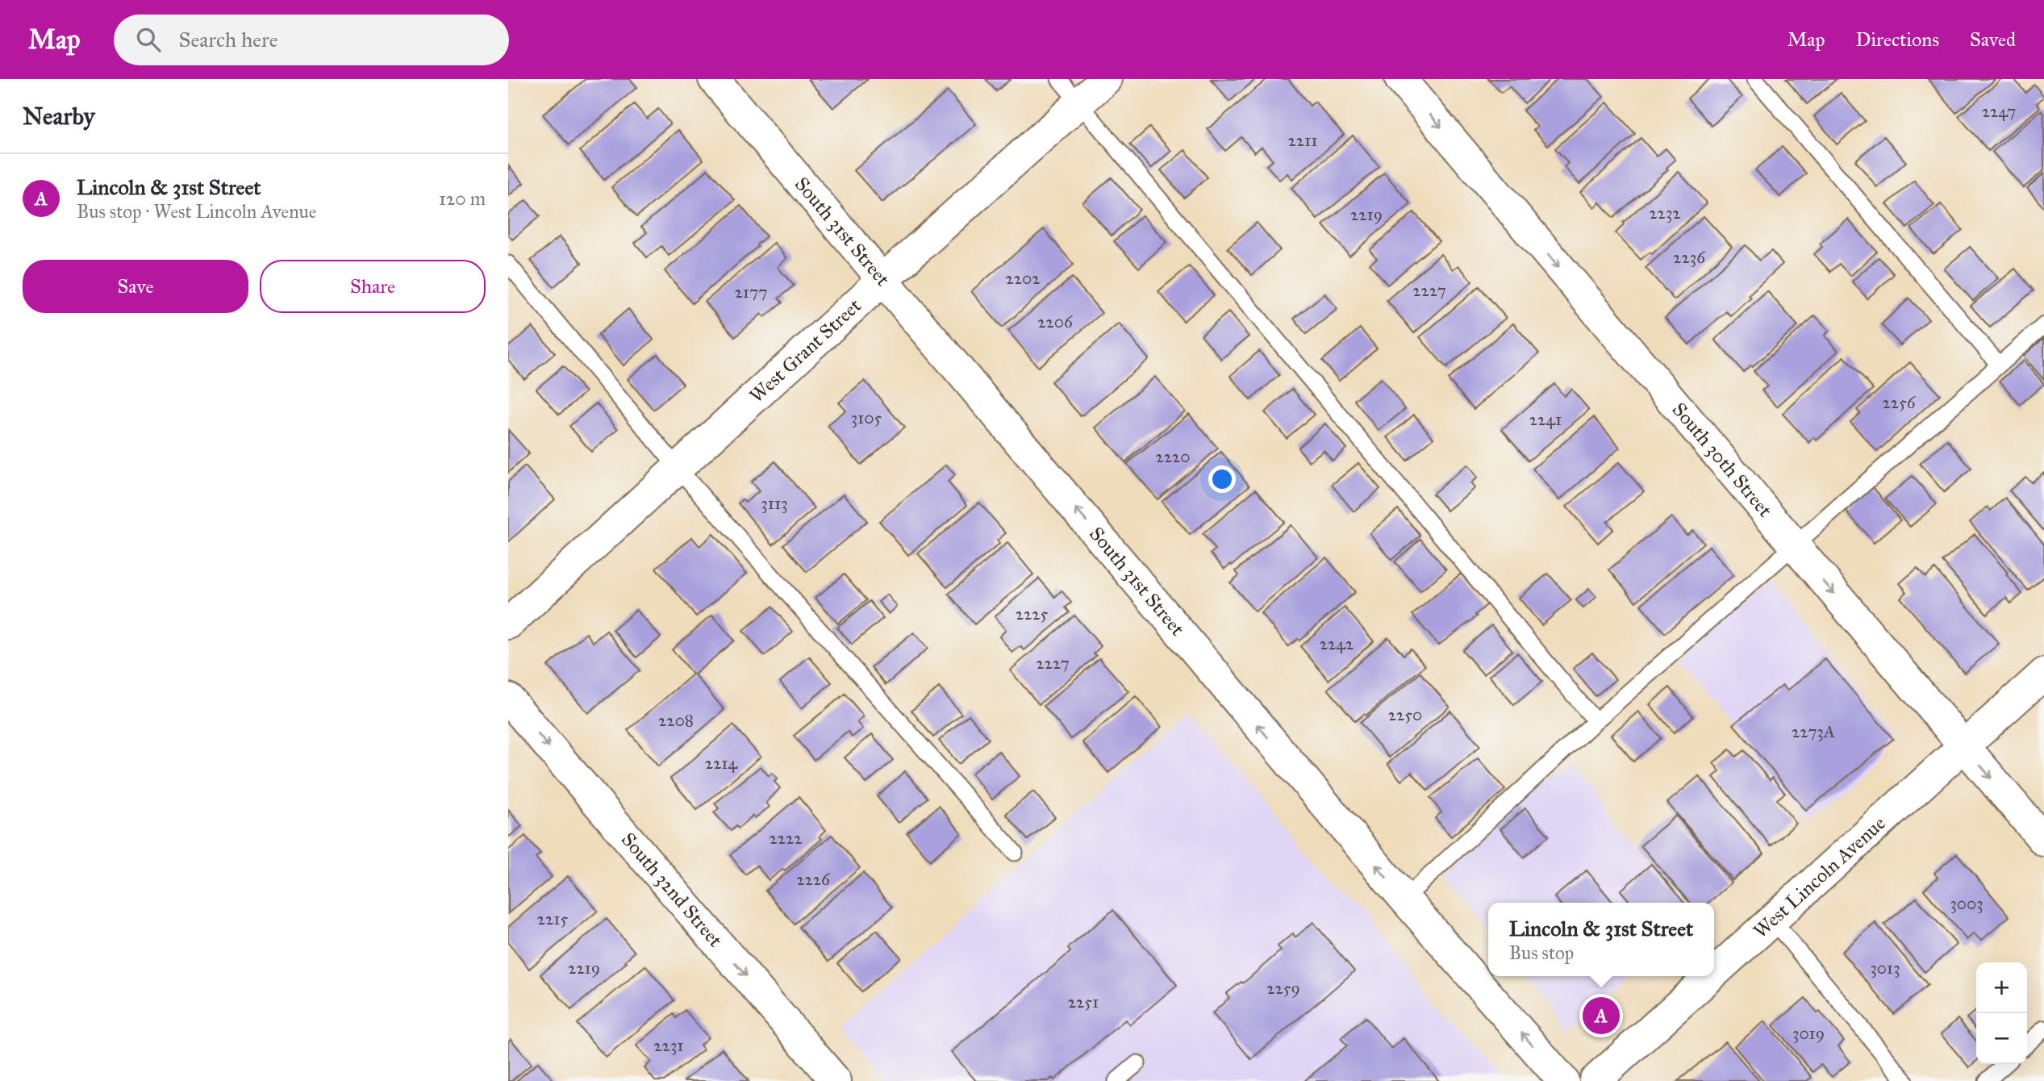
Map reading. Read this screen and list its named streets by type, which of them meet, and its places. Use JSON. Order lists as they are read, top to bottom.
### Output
{
  "streets": {
    "street": [
      "South 31st Street",
      "West Grant Street",
      "South 30th Street",
      "West Lincoln Avenue",
      "South 32nd Street"
    ]
  },
  "crossings": [
    ["South 31st Street", "West Grant Street"],
    ["South 30th Street", "West Lincoln Avenue"]
  ],
  "one_way": ["South 31st Street", "South 30th Street", "South 32nd Street"],
  "house_numbers": [
    "2247",
    "2211",
    "2232",
    "2219",
    "2236",
    "2202",
    "2227",
    "2177",
    "2206",
    "2256",
    "3105",
    "2241",
    "2220",
    "3113",
    "2225",
    "2242",
    "2227",
    "2250",
    "2208",
    "2273A",
    "2214",
    "2222",
    "2226",
    "3003",
    "2215",
    "2219",
    "3013",
    "2259",
    "2251",
    "3019",
    "2231"
  ],
  "page": {
    "header": "Map",
    "search": "Search here",
    "nav": ["Map", "Directions", "Saved"],
    "heading": "Nearby",
    "list": [
      {
        "mark": "A",
        "name": "Lincoln & 31st Street",
        "note": "Bus stop · West Lincoln Avenue",
        "value": "120 m"
      }
    ],
    "buttons": ["Save", "Share"],
    "popup": ["Lincoln & 31st Street", "Bus stop"],
    "map_buttons": ["+", "−"],
    "pins": "A"
  }
}
